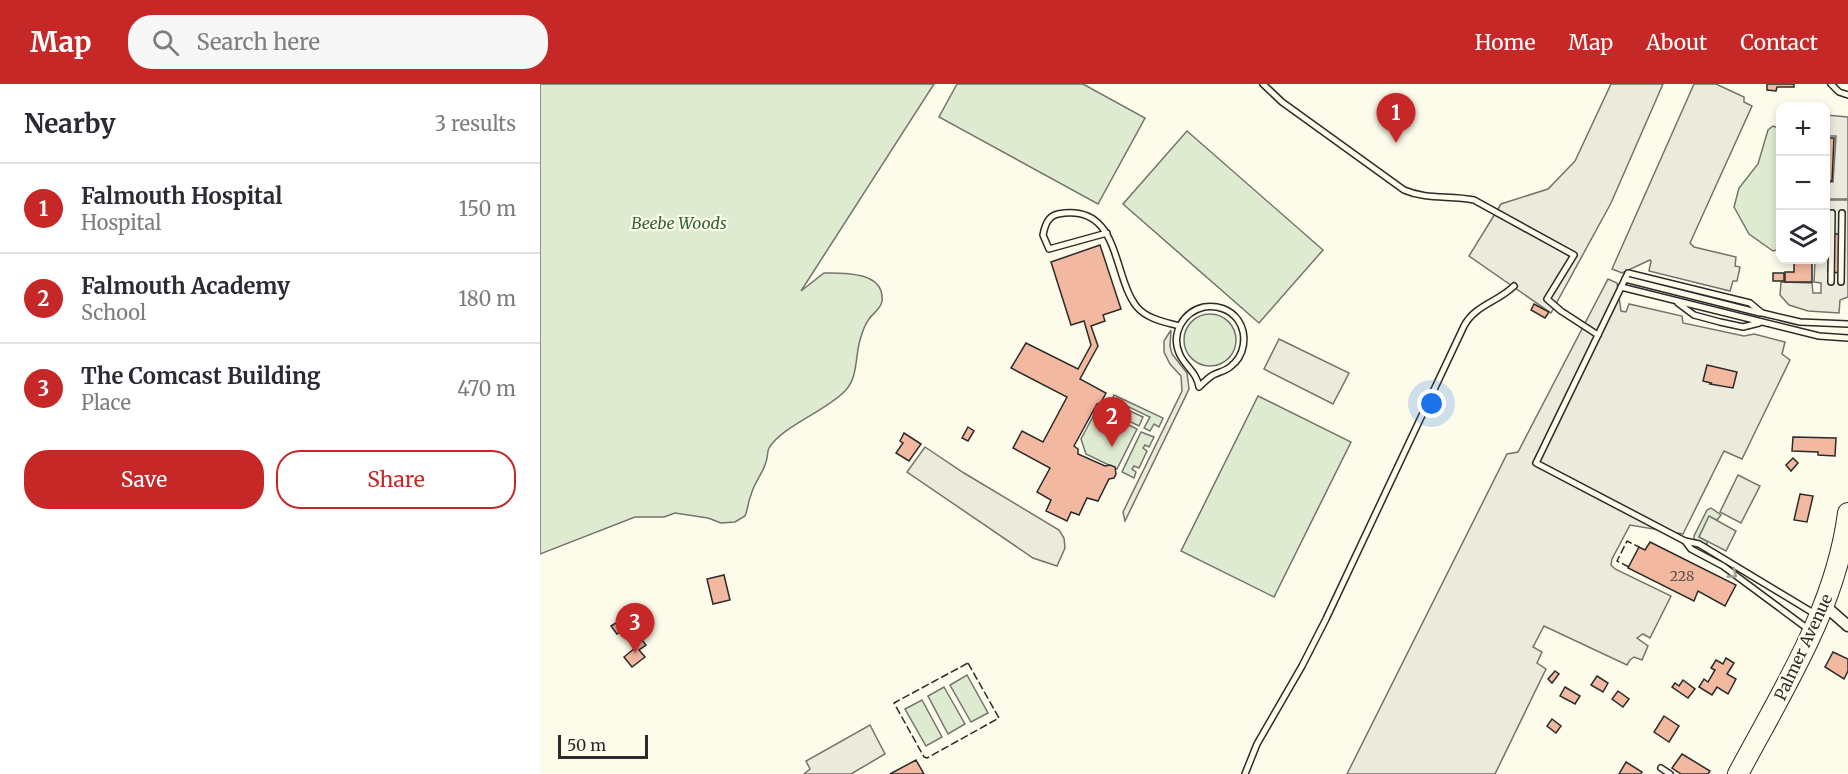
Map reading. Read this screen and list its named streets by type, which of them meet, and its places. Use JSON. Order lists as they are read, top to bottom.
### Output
{
  "streets": {
    "highway": ["Palmer Avenue"]
  },
  "parks": ["Beebe Woods"],
  "house_numbers": ["228"],
  "scale_bar": "50 m",
  "page": {
    "header": "Map",
    "search": "Search here",
    "nav": [
      "Home",
      "Map",
      "About",
      "Contact"
    ],
    "heading": ["Nearby", "3 results"],
    "pins": ["1", "2", "3"],
    "map_buttons": ["+", "−"],
    "list": [
      {
        "mark": "1",
        "name": "Falmouth Hospital",
        "note": "Hospital",
        "value": "150 m"
      },
      {
        "mark": "2",
        "name": "Falmouth Academy",
        "note": "School",
        "value": "180 m"
      },
      {
        "mark": "3",
        "name": "The Comcast Building",
        "note": "Place",
        "value": "470 m"
      }
    ],
    "buttons": ["Save", "Share"],
    "scale": "50 m"
  }
}
